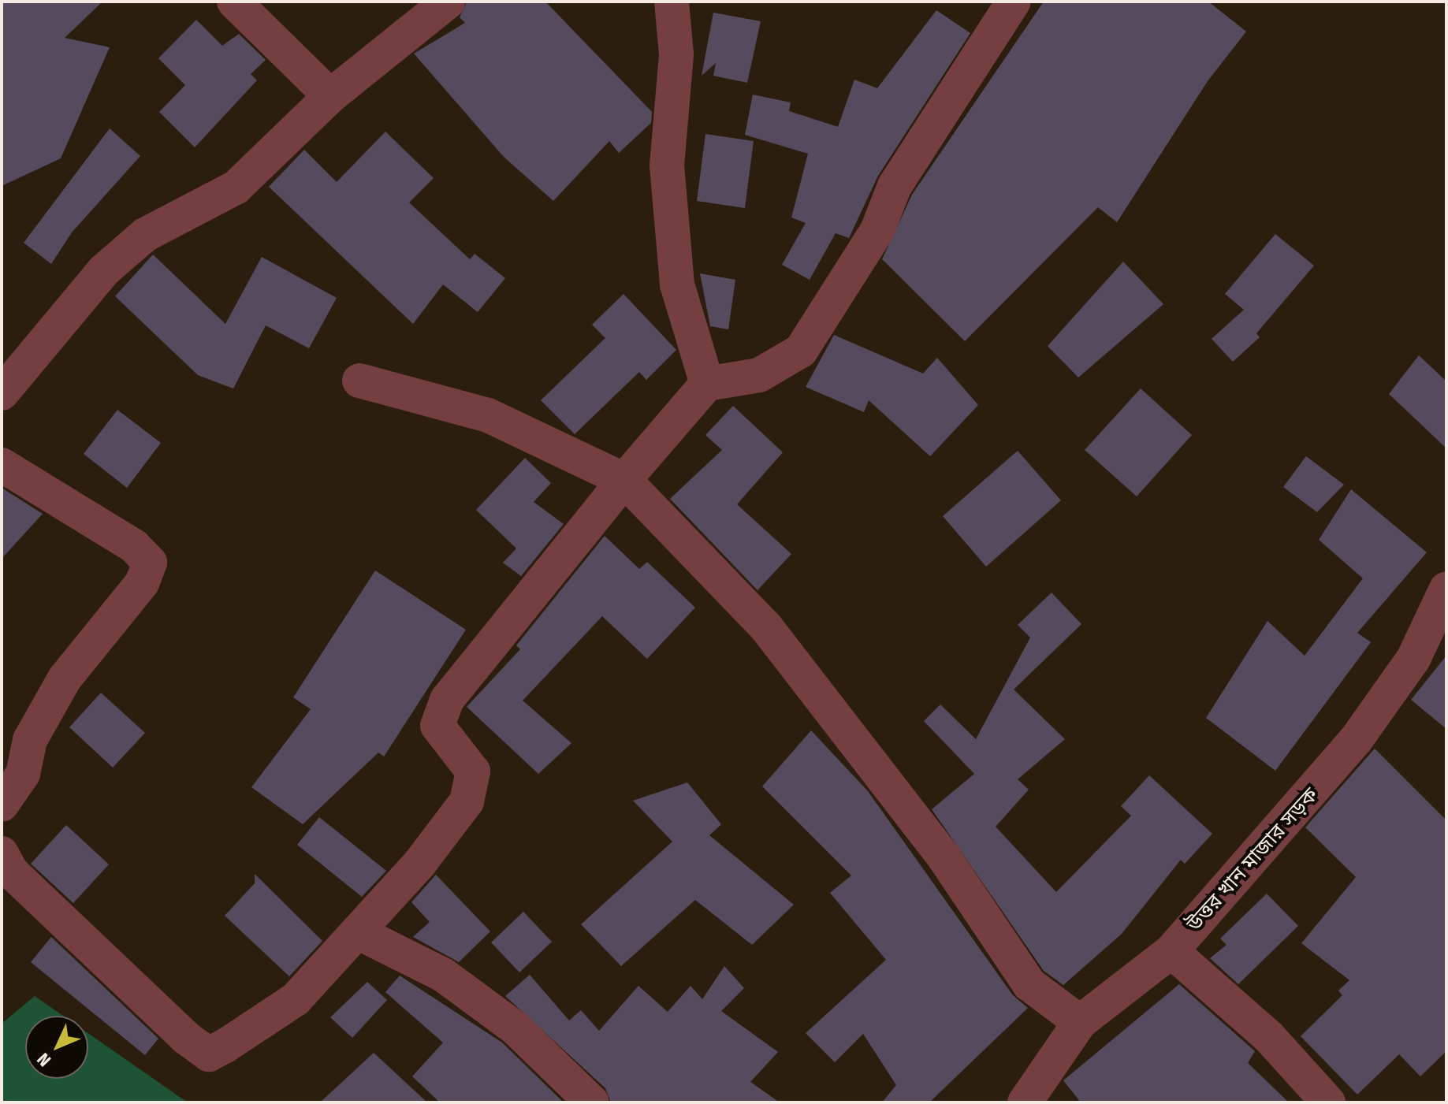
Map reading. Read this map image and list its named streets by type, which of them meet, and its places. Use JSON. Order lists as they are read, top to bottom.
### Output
{
  "streets": {
    "street": ["উত্তর খান মাজার সড়ক"]
  },
  "north": "bottom left"
}
